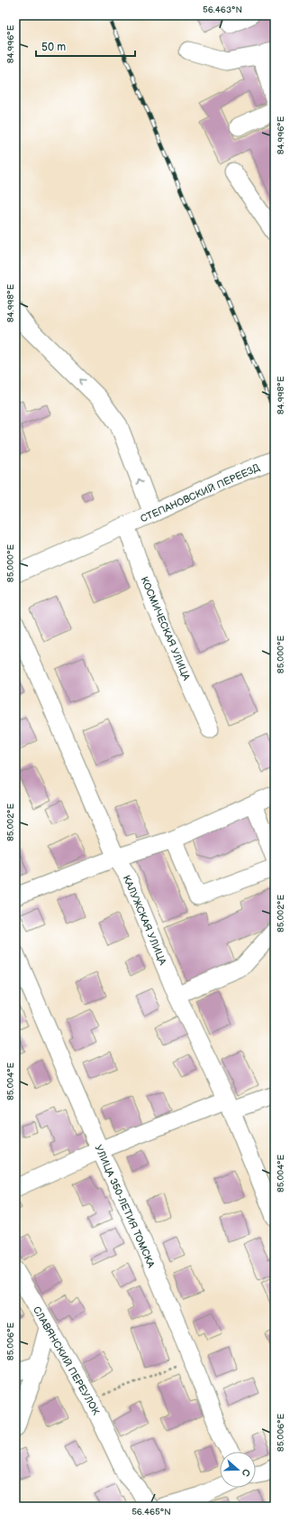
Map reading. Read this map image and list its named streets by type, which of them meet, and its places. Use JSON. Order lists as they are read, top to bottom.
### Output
{
  "streets": {
    "street": [
      "СТЕПАНОВСКИЙ ПЕРЕЕЗД",
      "КОСМИЧЕСКАЯ УЛИЦА",
      "КАЛУЖСКАЯ УЛИЦА",
      "УЛИЦА 350-ЛЕТИЯ ТОМСКА",
      "СЛАВЯНСКИЙ ПЕРЕУЛОК"
    ]
  },
  "crossings": [
    ["СТЕПАНОВСКИЙ ПЕРЕЕЗД", "КОСМИЧЕСКАЯ УЛИЦА"]
  ],
  "scale_bar": "50 m",
  "north": "right",
  "coordinates": [
    "56.463°N",
    "84.996°E",
    "84.998°E",
    "85.000°E",
    "85.002°E",
    "85.004°E",
    "85.006°E",
    "56.465°N"
  ]
}
